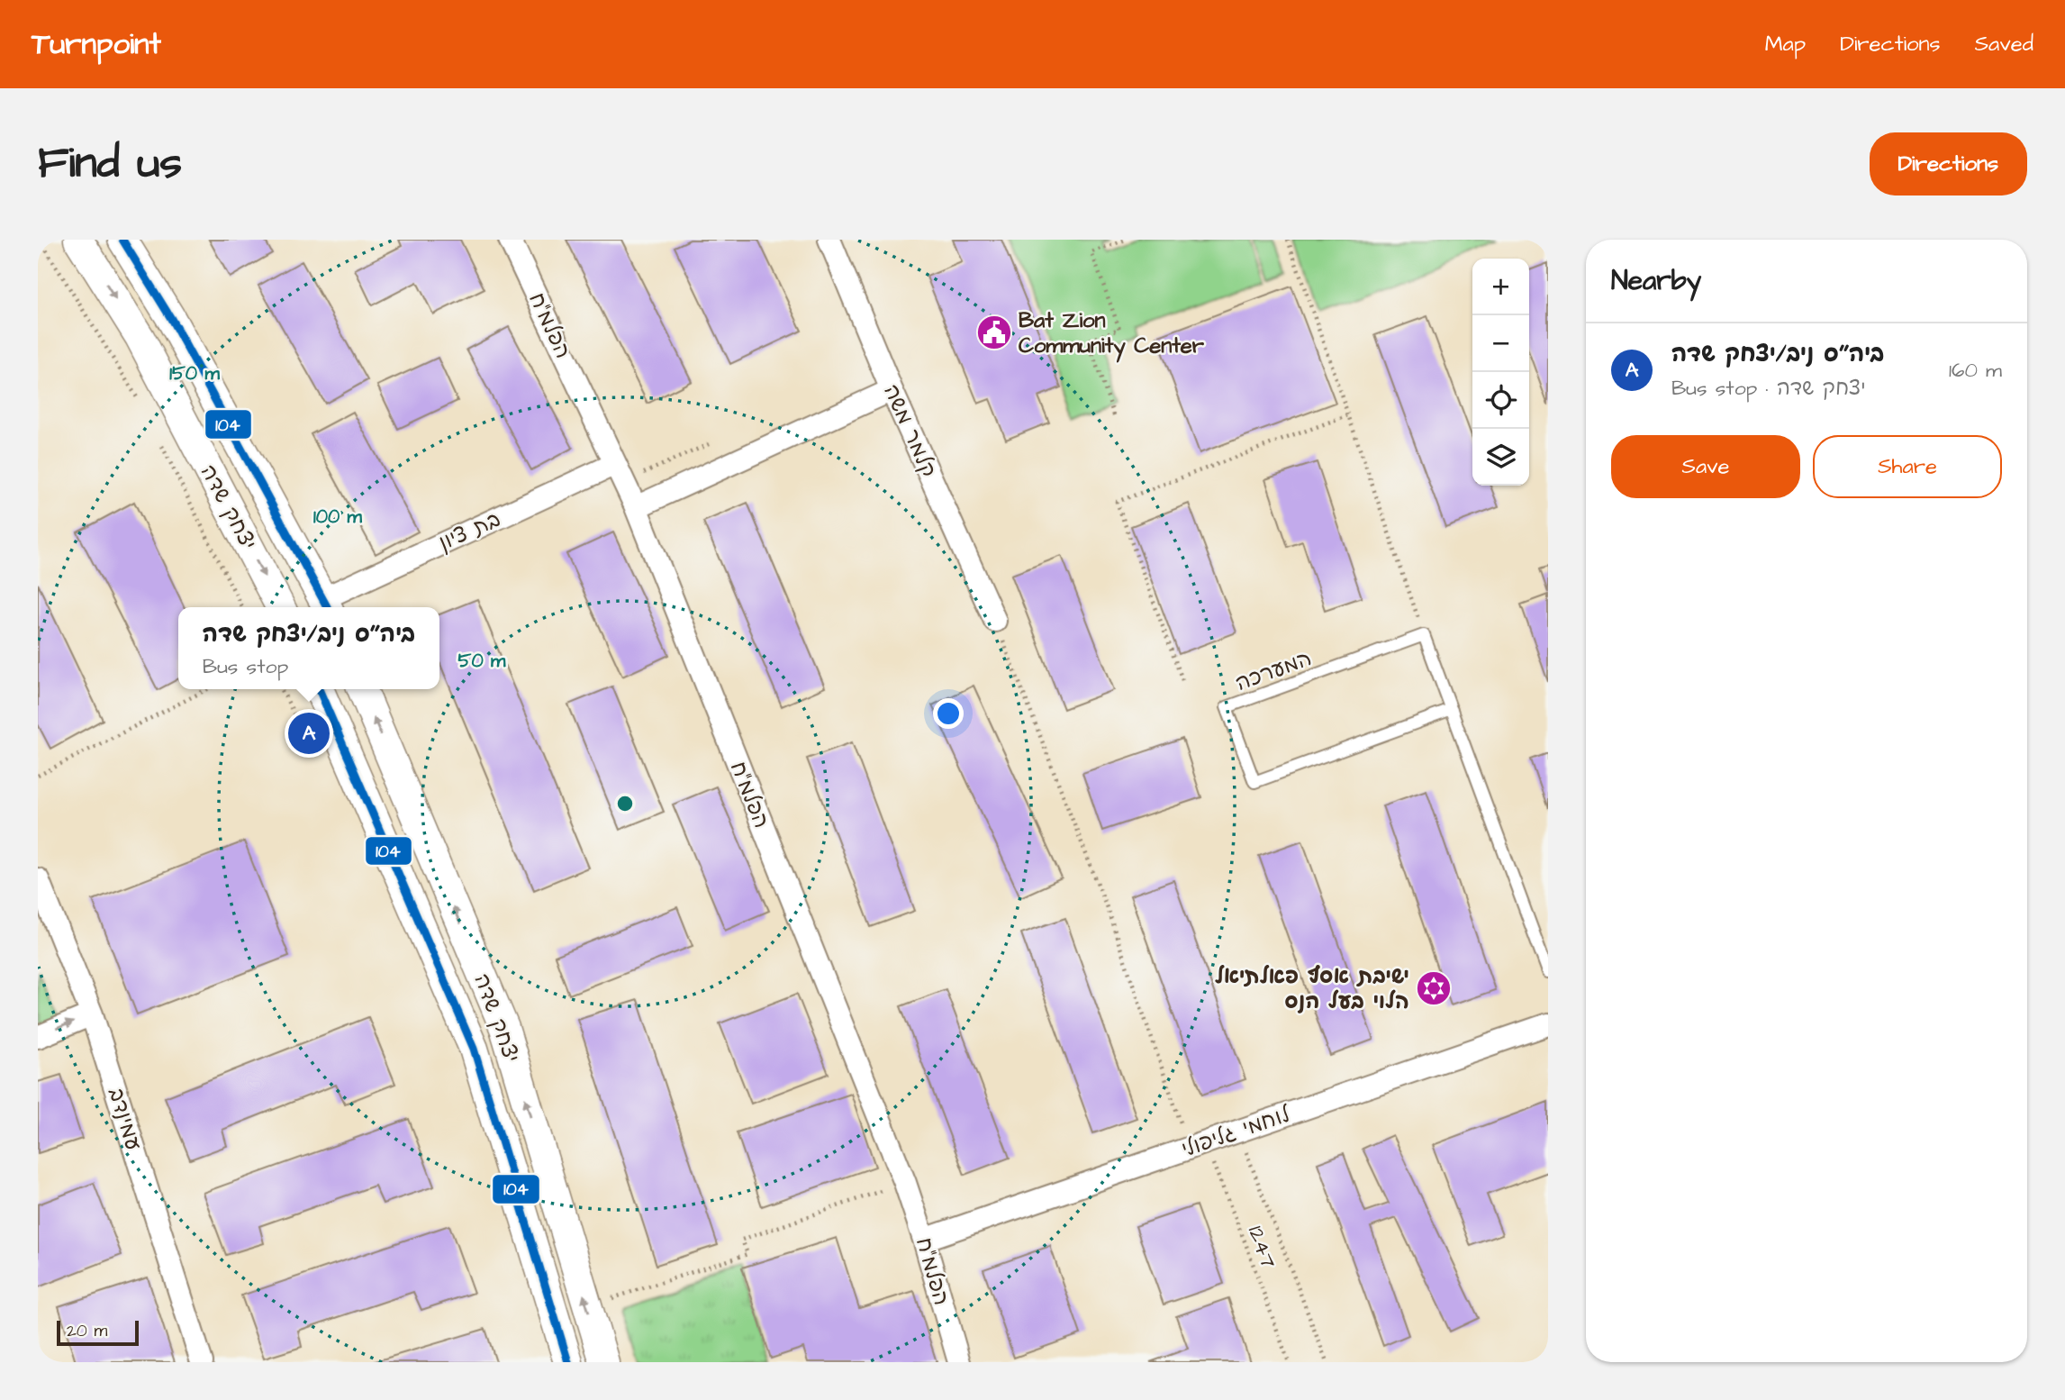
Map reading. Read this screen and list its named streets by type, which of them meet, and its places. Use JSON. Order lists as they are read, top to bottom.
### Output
{
  "streets": {
    "street": [
      "הפלמ\"ח",
      "קלמר משה",
      "יצחק שדה",
      "בת ציון",
      "עמינדב",
      "לוחמי גליפולי"
    ],
    "lane": ["המערכה"],
    "path": ["1247"]
  },
  "crossings": [
    ["הפלמ\"ח", "בת ציון"],
    ["הפלמ\"ח", "לוחמי גליפולי"],
    ["קלמר משה", "1247"],
    ["יצחק שדה", "בת ציון"],
    ["לוחמי גליפולי", "1247"]
  ],
  "places": {
    "public building": ["Bat Zion Community Center"],
    "synagogue": ["ישיבת אסף פאלתיאל הלוי בעל הנס"]
  },
  "lines": ["transit line 104"],
  "scale_bar": "20 m",
  "page": {
    "header": "Turnpoint",
    "nav": ["Map", "Directions", "Saved"],
    "buttons": [
      "Directions",
      ["Save", "Share"]
    ],
    "title": "Find us",
    "heading": "Nearby",
    "map_buttons": ["+", "−"],
    "list": [
      {
        "mark": "A",
        "name": "ביה״ס ניב/יצחק שדה",
        "note": "Bus stop · יצחק שדה",
        "value": "160 m"
      }
    ],
    "popup": ["ביה״ס ניב/יצחק שדה", "Bus stop"],
    "pins": "A",
    "scale": "20 m"
  },
  "rings": ["150 m", "100 m", "50 m"]
}
